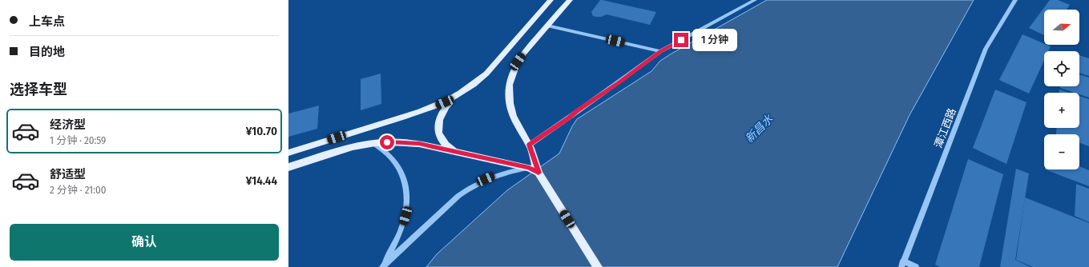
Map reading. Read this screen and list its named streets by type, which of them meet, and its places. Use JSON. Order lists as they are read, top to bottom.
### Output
{
  "streets": {
    "street": ["潭江西路"]
  },
  "water": ["新昌水"],
  "north": "right",
  "page": {
    "banner": ["上车点", "目的地"],
    "map_buttons": ["+", "−"],
    "bubble": "1 分钟",
    "heading": "选择车型",
    "list": [
      {
        "name": "经济型",
        "note": "1 分钟 · 20:59",
        "value": "¥10.70"
      },
      {
        "name": "舒适型",
        "note": "2 分钟 · 21:00",
        "value": "¥14.44"
      }
    ],
    "buttons": "确认"
  }
}
